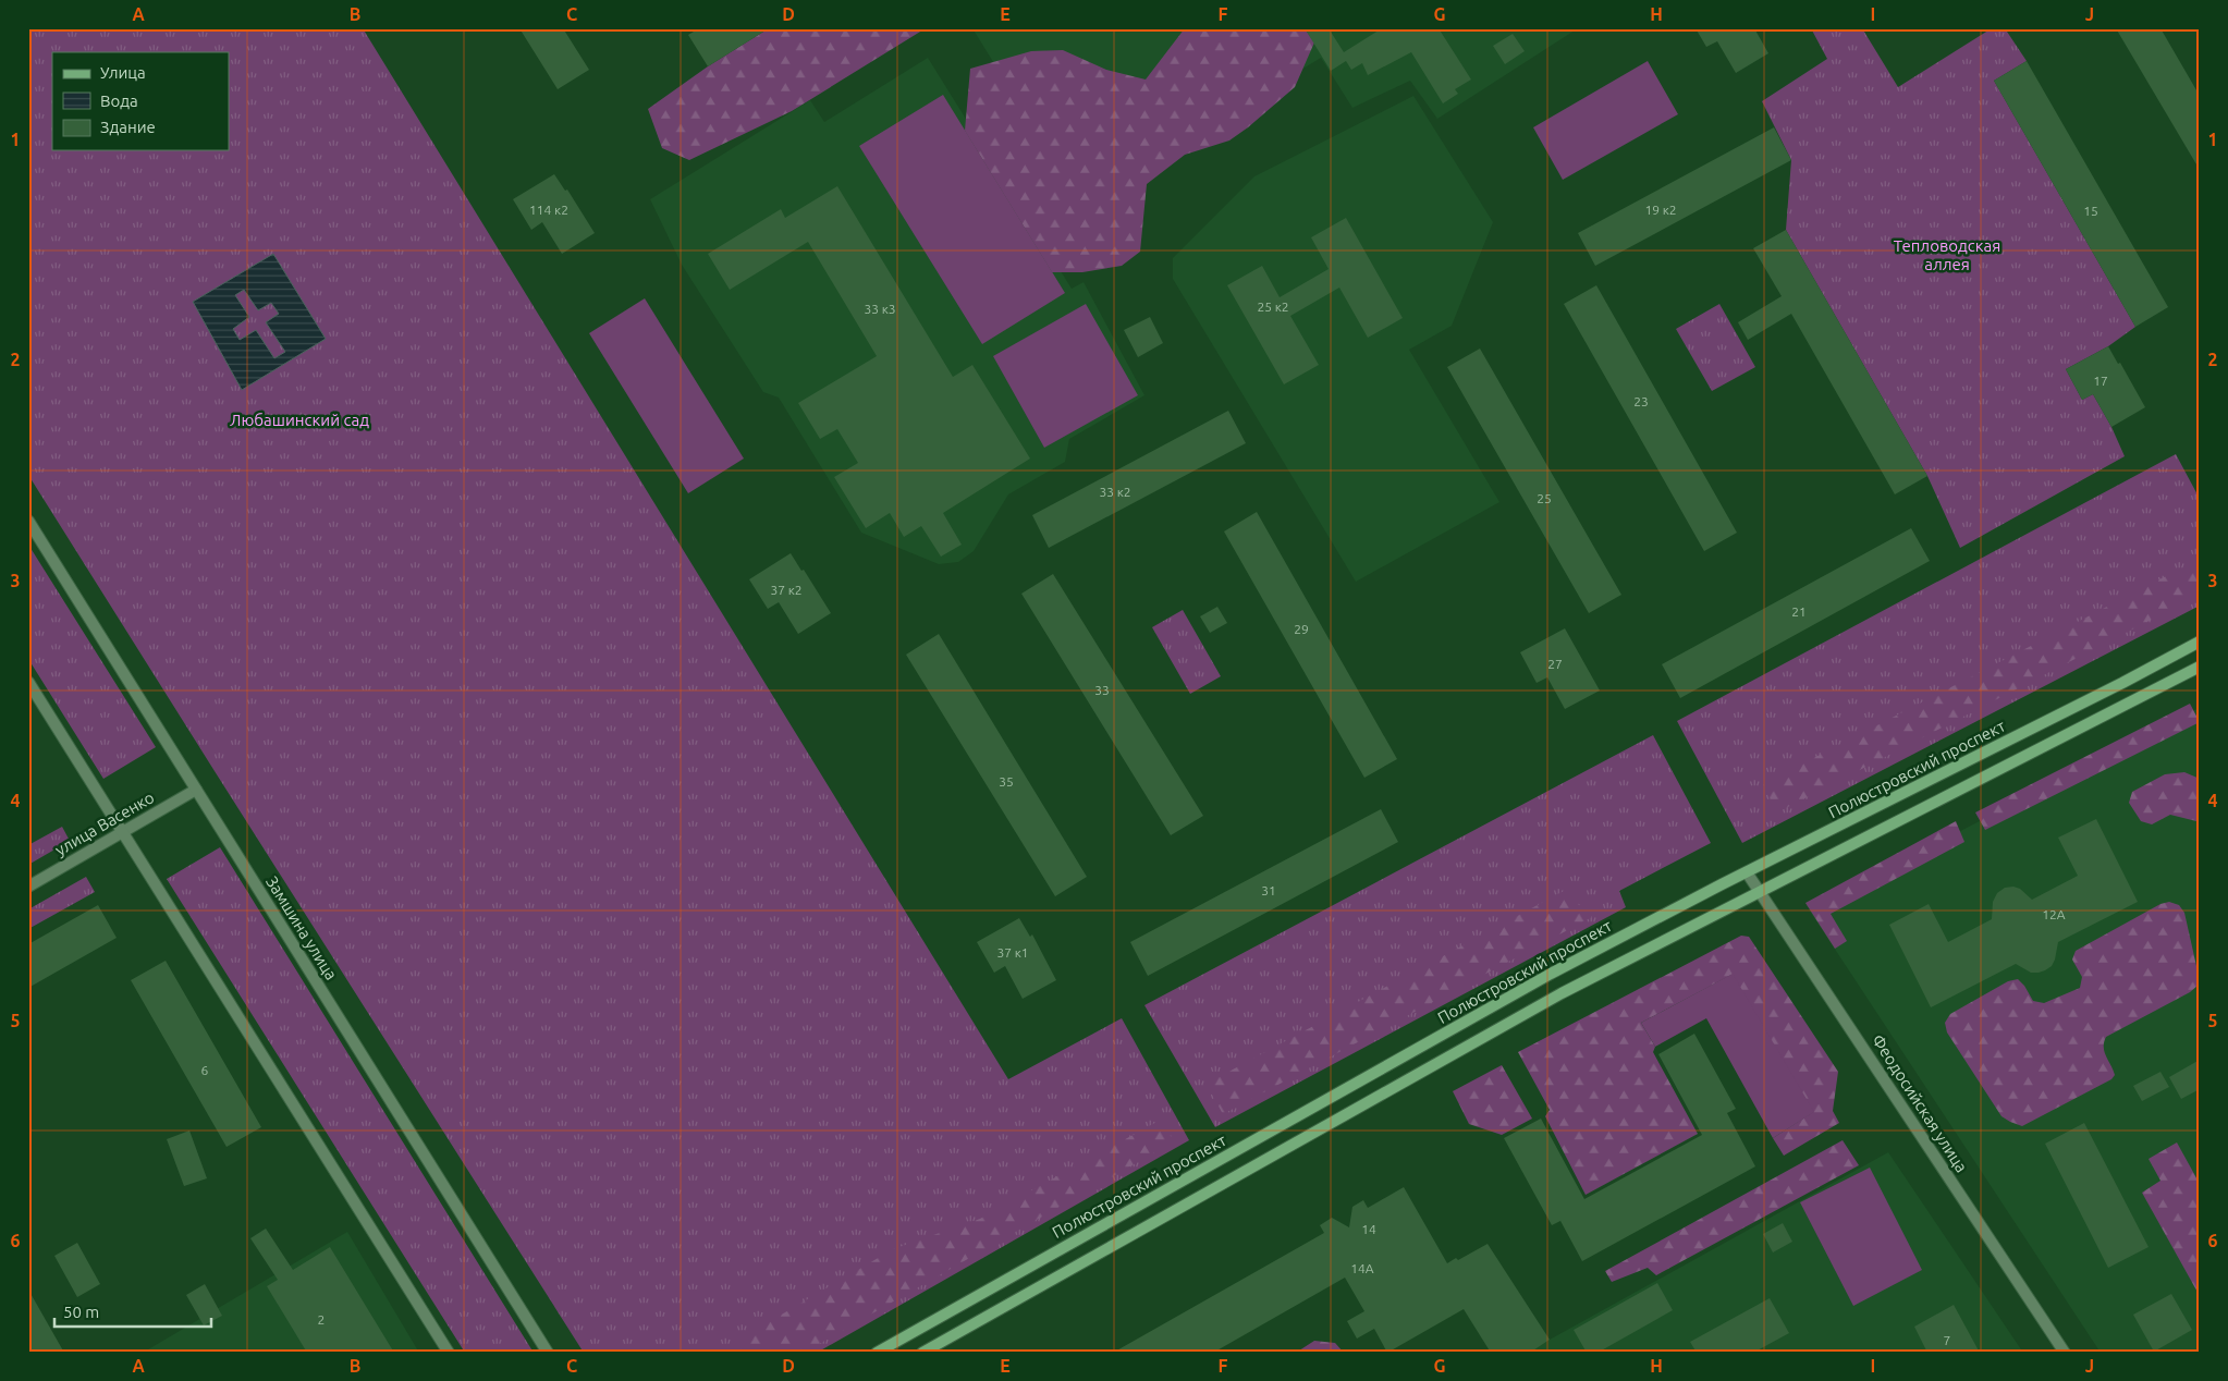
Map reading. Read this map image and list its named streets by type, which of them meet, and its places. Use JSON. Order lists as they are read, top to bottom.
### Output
{
  "streets": {
    "main road": ["Полюстровский проспект"],
    "street": ["улица Васенко", "Замшина улица", "Феодосийская улица"]
  },
  "crossings": [
    ["Полюстровский проспект", "Феодосийская улица"],
    ["улица Васенко", "Замшина улица"]
  ],
  "parks": ["Тепловодская аллея", "Любашинский сад"],
  "house_numbers": [
    "114 к2",
    "19 к2",
    "15",
    "25 к2",
    "33 к3",
    "17",
    "23",
    "33 к2",
    "25",
    "37 к2",
    "21",
    "29",
    "27",
    "33",
    "35",
    "31",
    "12А",
    "37 к1",
    "6",
    "14",
    "14А",
    "2",
    "7"
  ],
  "legend": ["Улица", "Вода", "Здание"],
  "scale_bar": "50 m",
  "grid": {
    "columns": [
      "A",
      "B",
      "C",
      "D",
      "E",
      "F",
      "G",
      "H",
      "I",
      "J"
    ],
    "rows": [
      "1",
      "2",
      "3",
      "4",
      "5",
      "6"
    ]
  }
}
